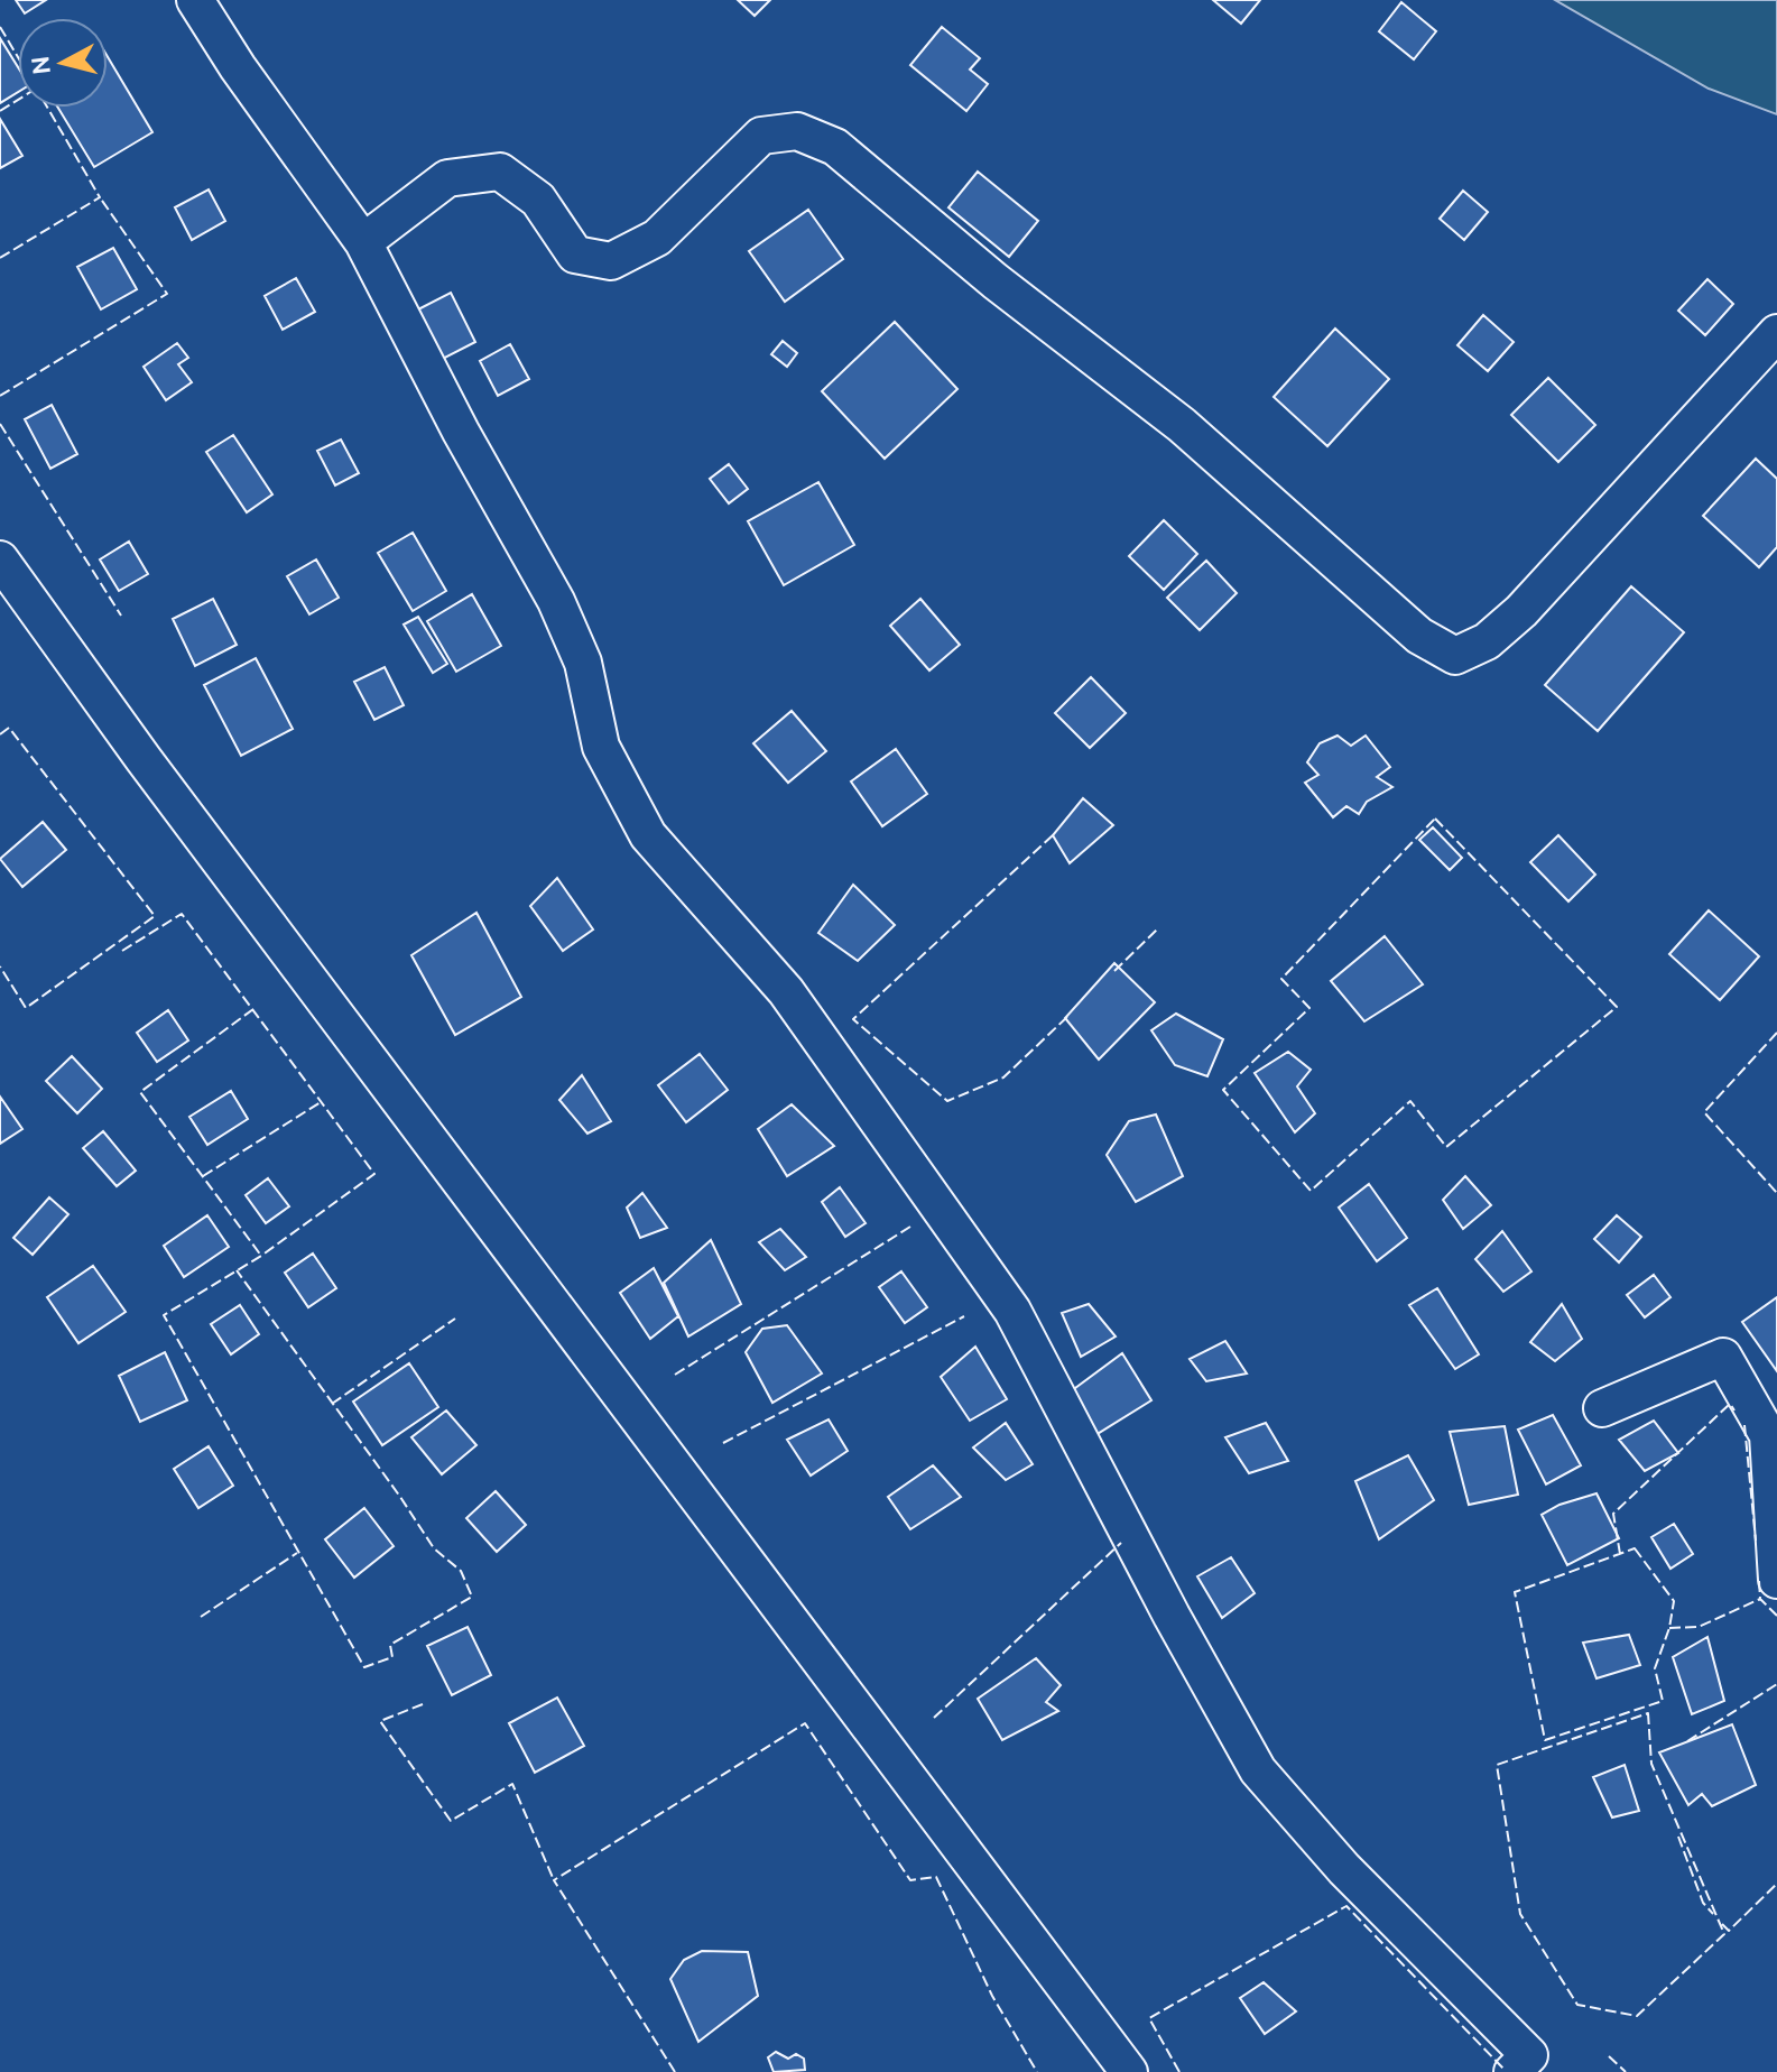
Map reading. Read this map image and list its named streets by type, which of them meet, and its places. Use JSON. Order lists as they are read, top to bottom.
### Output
{
  "north": "left"
}
